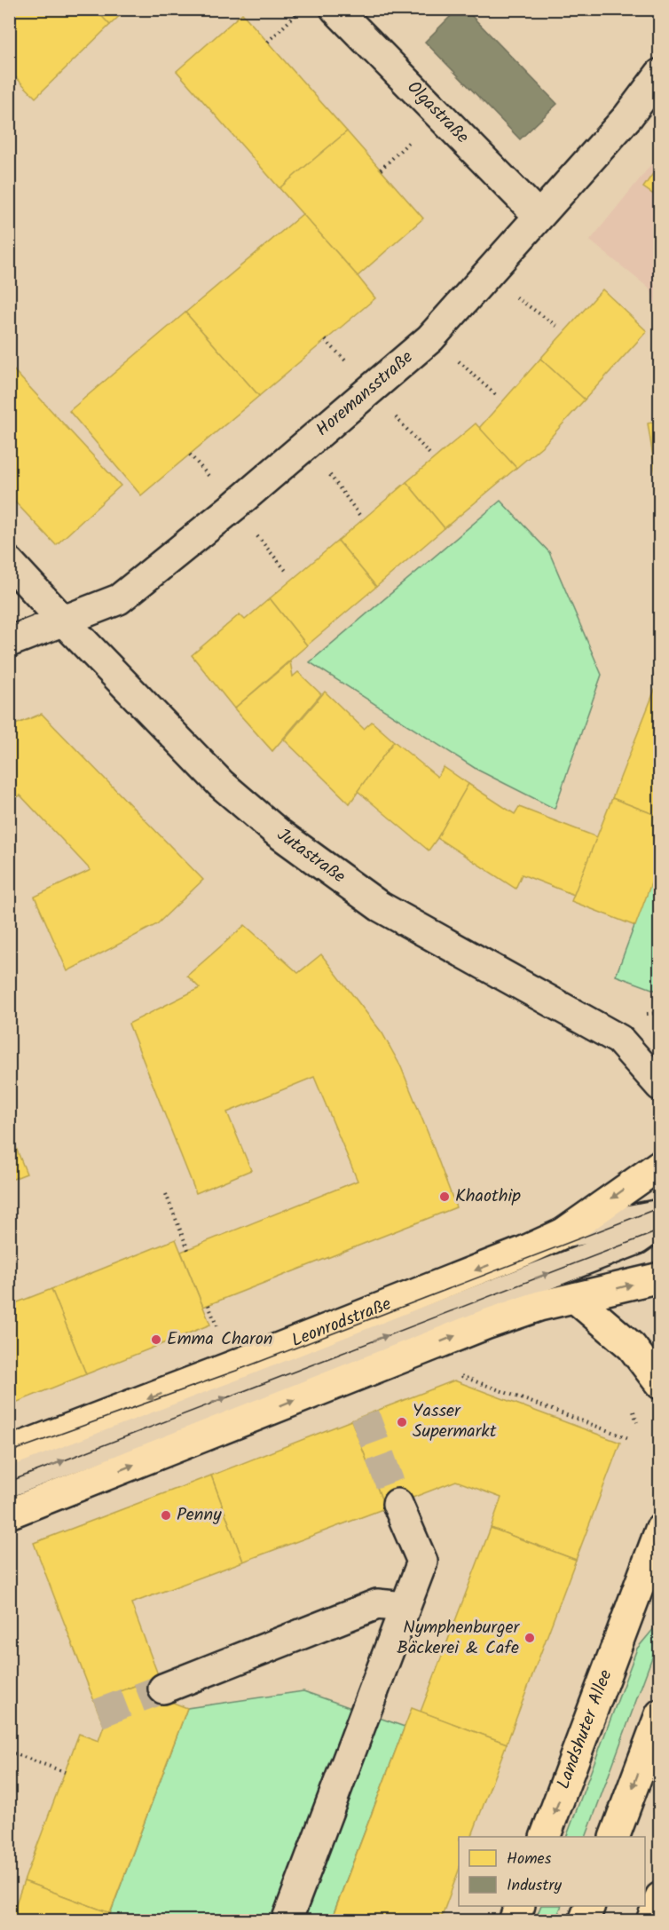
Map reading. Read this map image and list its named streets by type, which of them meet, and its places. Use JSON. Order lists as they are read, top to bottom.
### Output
{
  "streets": {
    "main road": ["Leonrodstraße", "Landshuter Allee"],
    "street": ["Olgastraße", "Horemansstraße", "Jutastraße"]
  },
  "crossings": [
    ["Olgastraße", "Horemansstraße"],
    ["Horemansstraße", "Jutastraße"]
  ],
  "places": [
    "Khaothip",
    "Emma Charon",
    "Yasser Supermarkt",
    "Penny",
    "Nymphenburger Bäckerei & Cafe"
  ],
  "legend": ["Homes", "Industry"]
}
